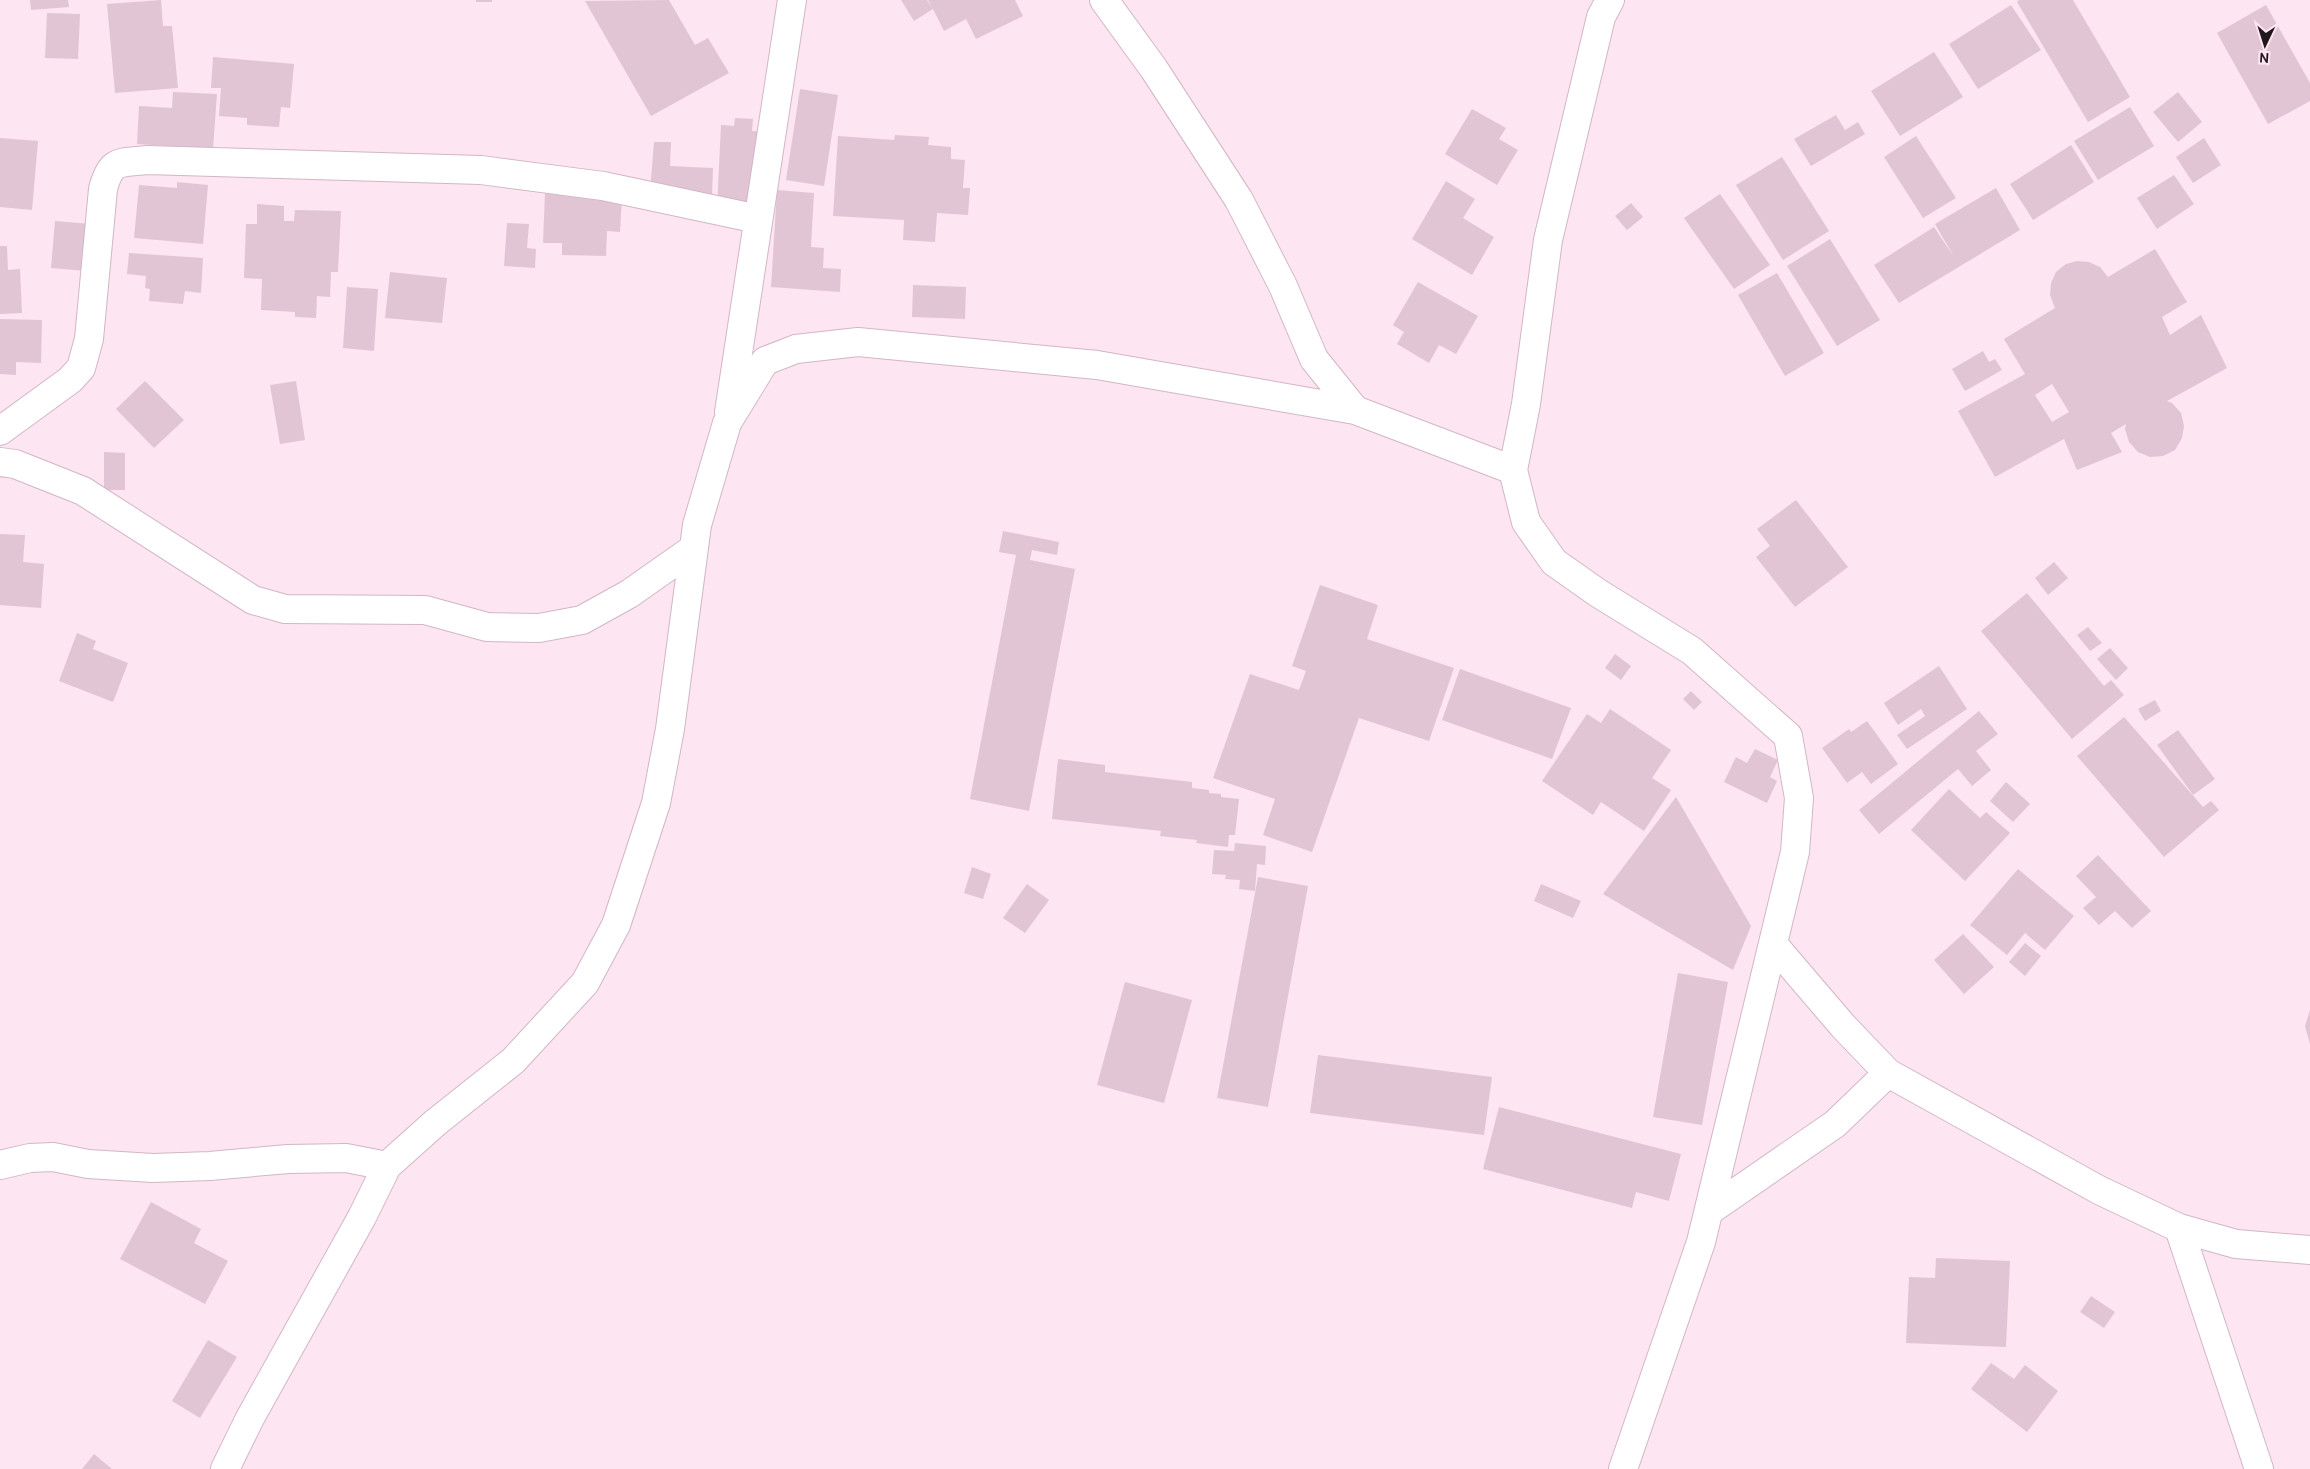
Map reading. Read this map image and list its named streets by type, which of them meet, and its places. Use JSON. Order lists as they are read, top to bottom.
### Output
{
  "north": "bottom"
}
